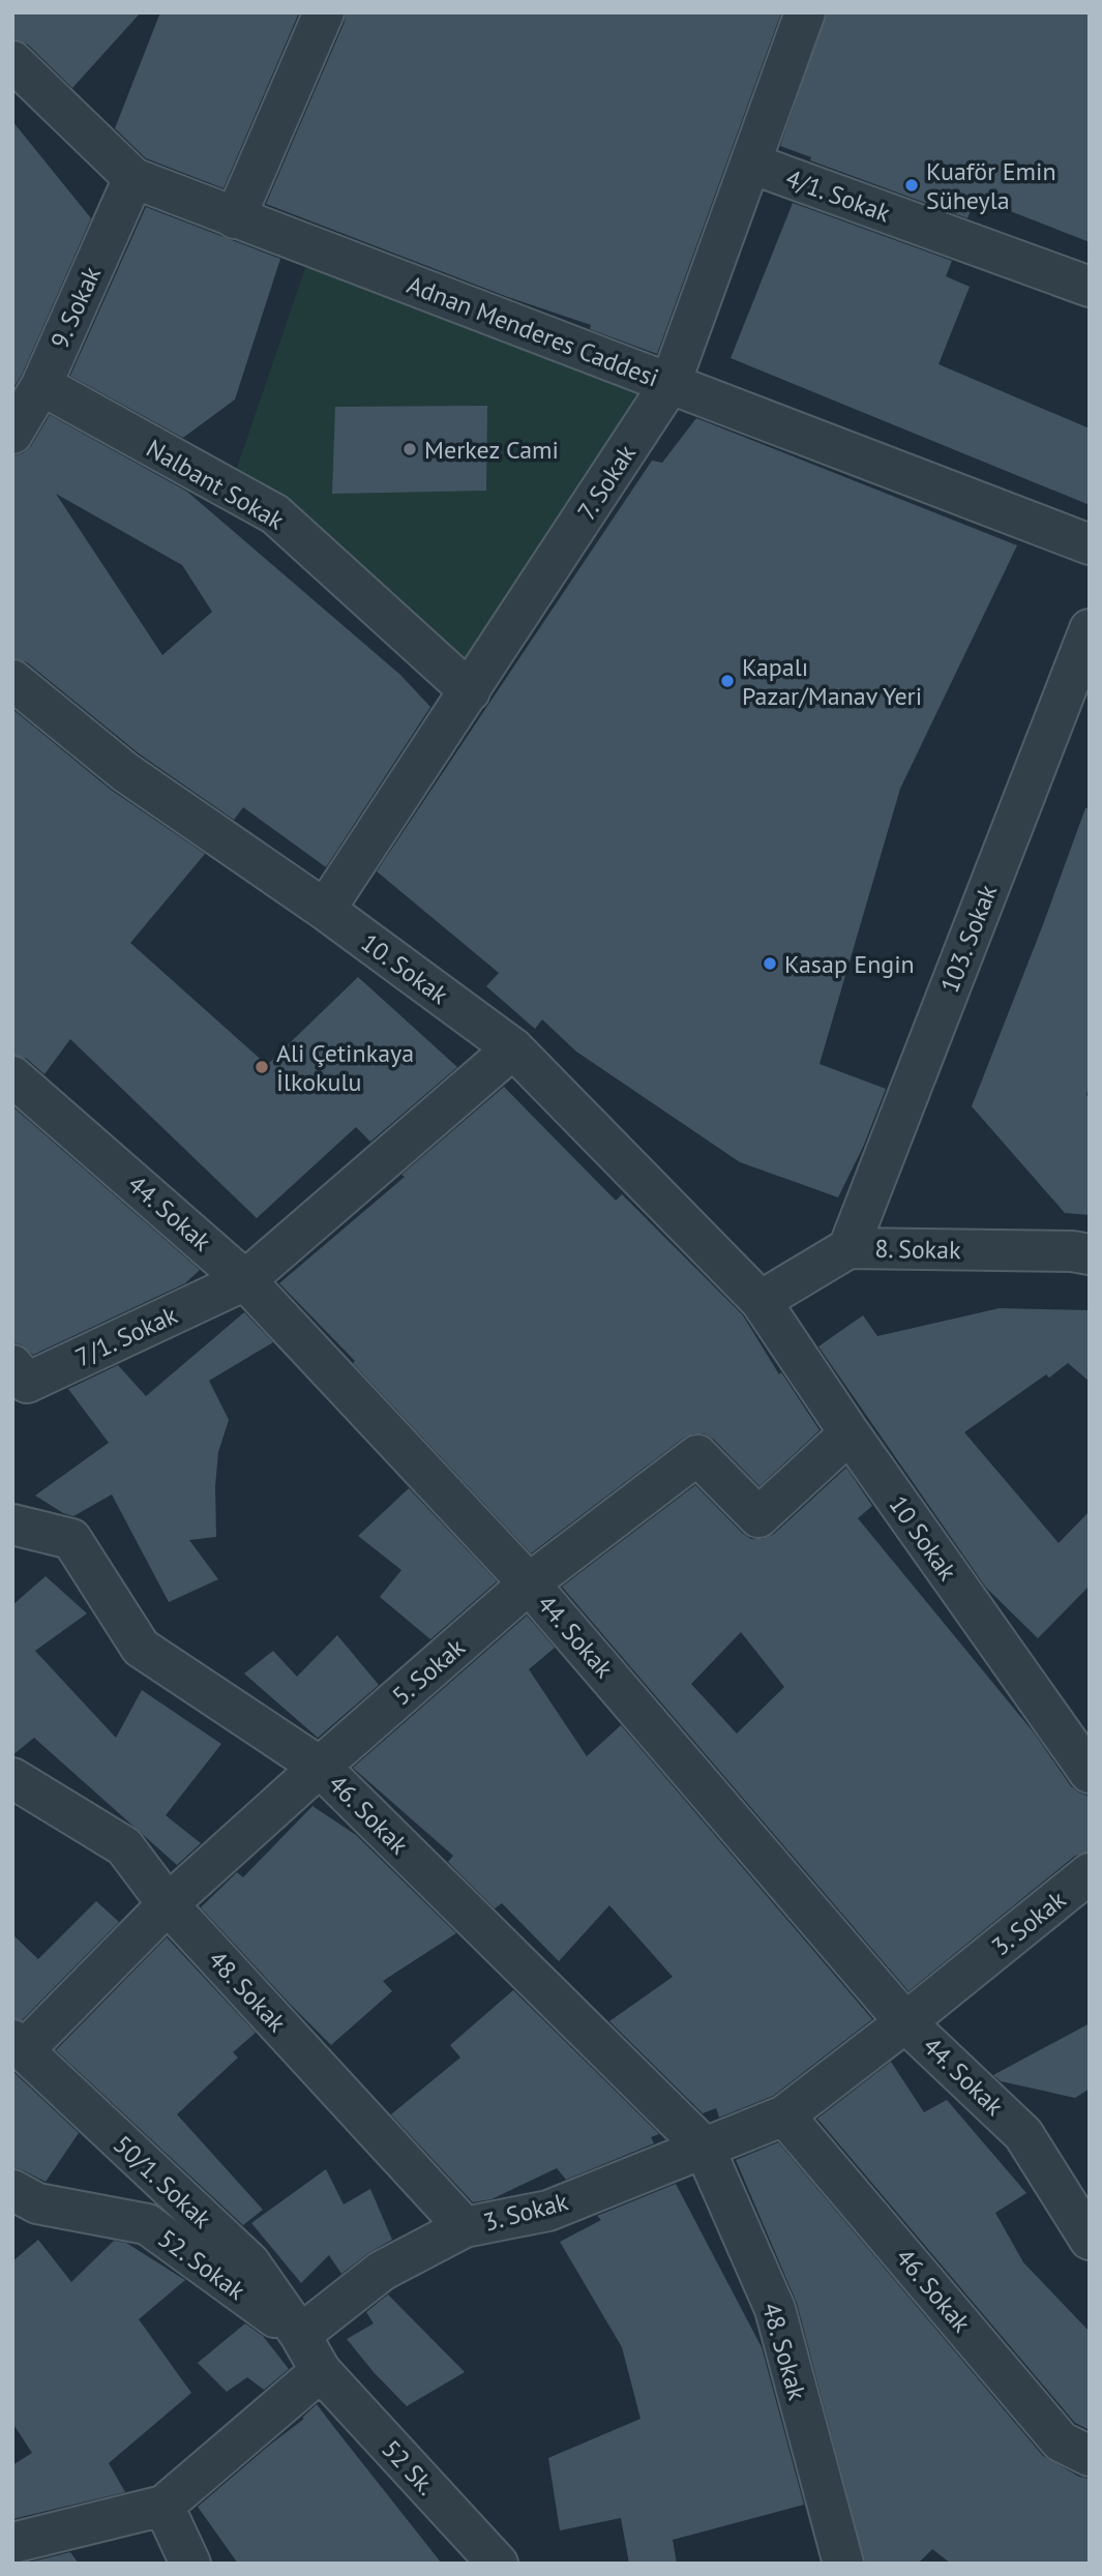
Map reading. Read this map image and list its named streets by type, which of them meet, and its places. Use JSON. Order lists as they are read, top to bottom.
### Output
{
  "streets": {
    "street": [
      "4/1. Sokak",
      "9. Sokak",
      "Adnan Menderes Caddesi",
      "7. Sokak",
      "Nalbant Sokak",
      "103. Sokak",
      "10. Sokak",
      "44. Sokak",
      "8. Sokak",
      "7/1. Sokak",
      "10 Sokak",
      "5. Sokak",
      "46. Sokak",
      "3. Sokak",
      "48. Sokak",
      "50/1. Sokak",
      "52. Sokak",
      "52 Sk."
    ]
  },
  "crossings": [
    ["4/1. Sokak", "7. Sokak"],
    ["9. Sokak", "Adnan Menderes Caddesi"],
    ["9. Sokak", "Nalbant Sokak"],
    ["Adnan Menderes Caddesi", "7. Sokak"],
    ["7. Sokak", "Nalbant Sokak"],
    ["7. Sokak", "10. Sokak"],
    ["103. Sokak", "8. Sokak"],
    ["10. Sokak", "8. Sokak"],
    ["10. Sokak", "10 Sokak"],
    ["44. Sokak", "7/1. Sokak"],
    ["44. Sokak", "5. Sokak"],
    ["44. Sokak", "3. Sokak"],
    ["8. Sokak", "10 Sokak"],
    ["10 Sokak", "5. Sokak"],
    ["5. Sokak", "46. Sokak"],
    ["5. Sokak", "48. Sokak"],
    ["5. Sokak", "50/1. Sokak"],
    ["46. Sokak", "3. Sokak"],
    ["46. Sokak", "48. Sokak"],
    ["3. Sokak", "48. Sokak"],
    ["3. Sokak", "50/1. Sokak"],
    ["3. Sokak", "52. Sokak"],
    ["50/1. Sokak", "52. Sokak"]
  ],
  "places": [
    "Kuaför Emin Süheyla",
    "Merkez Cami",
    "Kapalı Pazar/Manav Yeri",
    "Kasap Engin",
    "Ali Çetinkaya İlkokulu"
  ]
}
